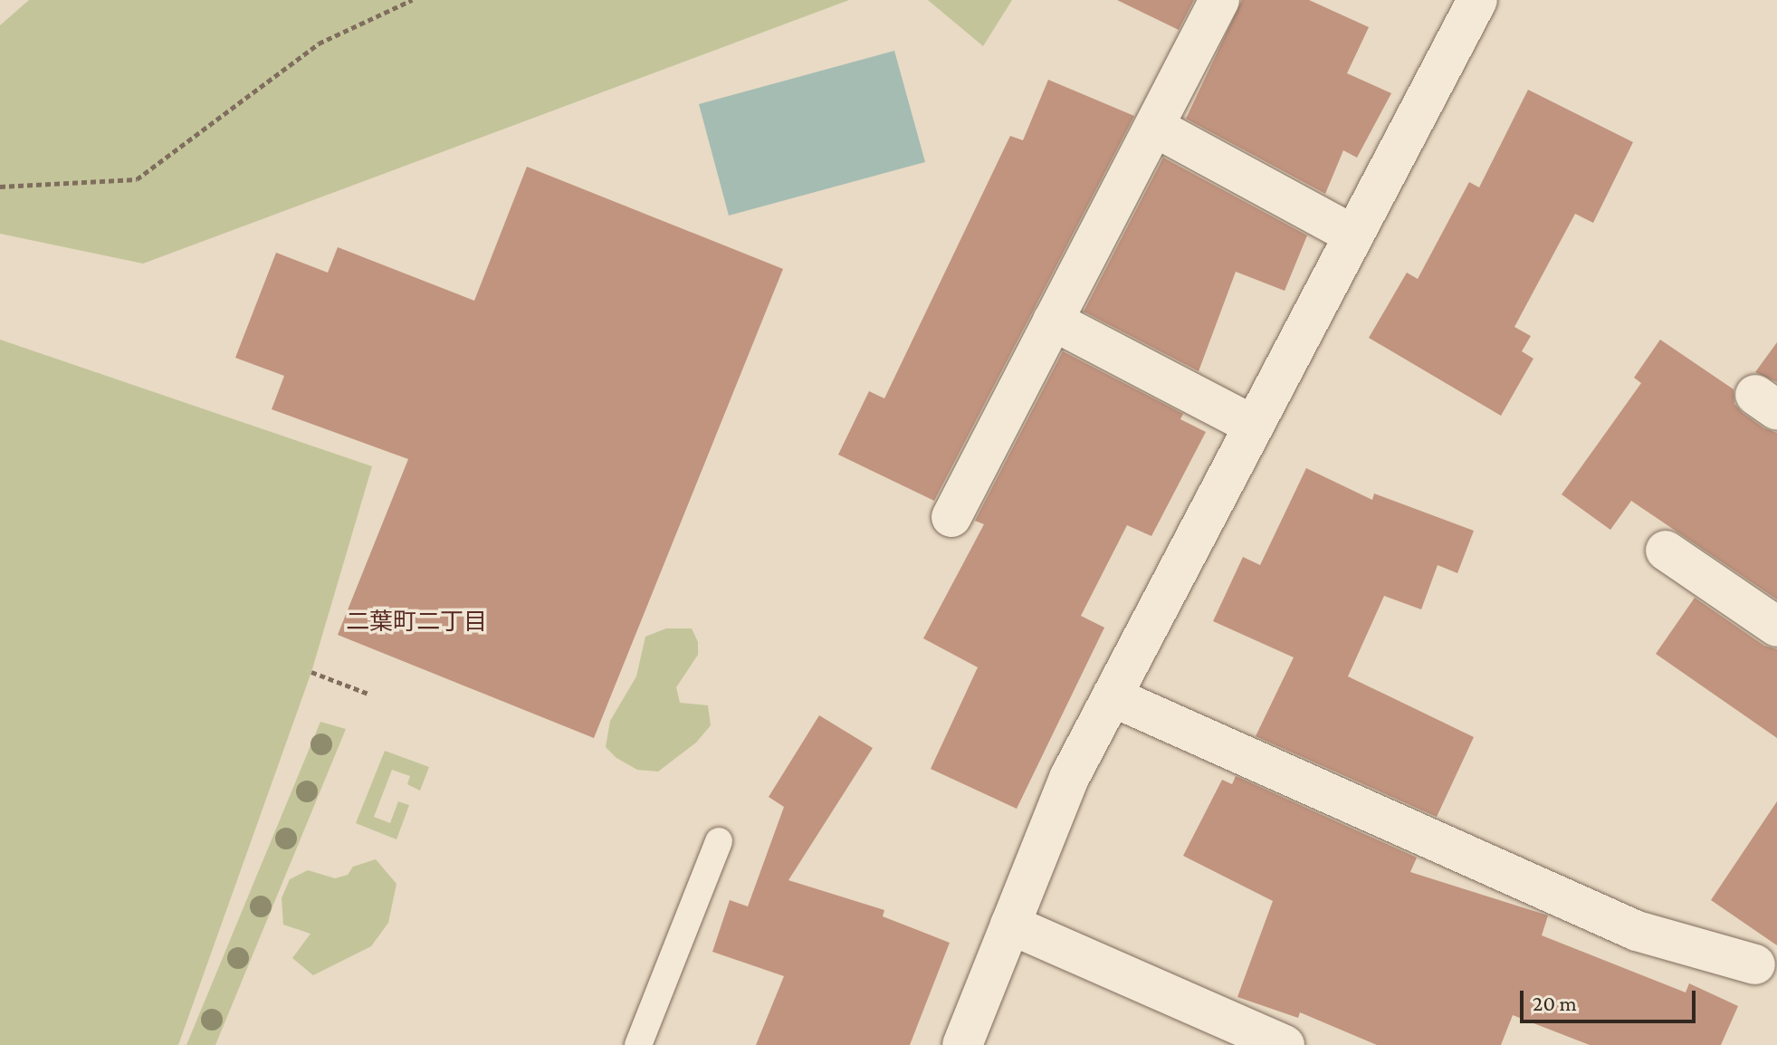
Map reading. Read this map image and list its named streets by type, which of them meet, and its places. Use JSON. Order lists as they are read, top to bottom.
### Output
{
  "districts": ["二葉町二丁目"],
  "scale_bar": "20 m"
}
